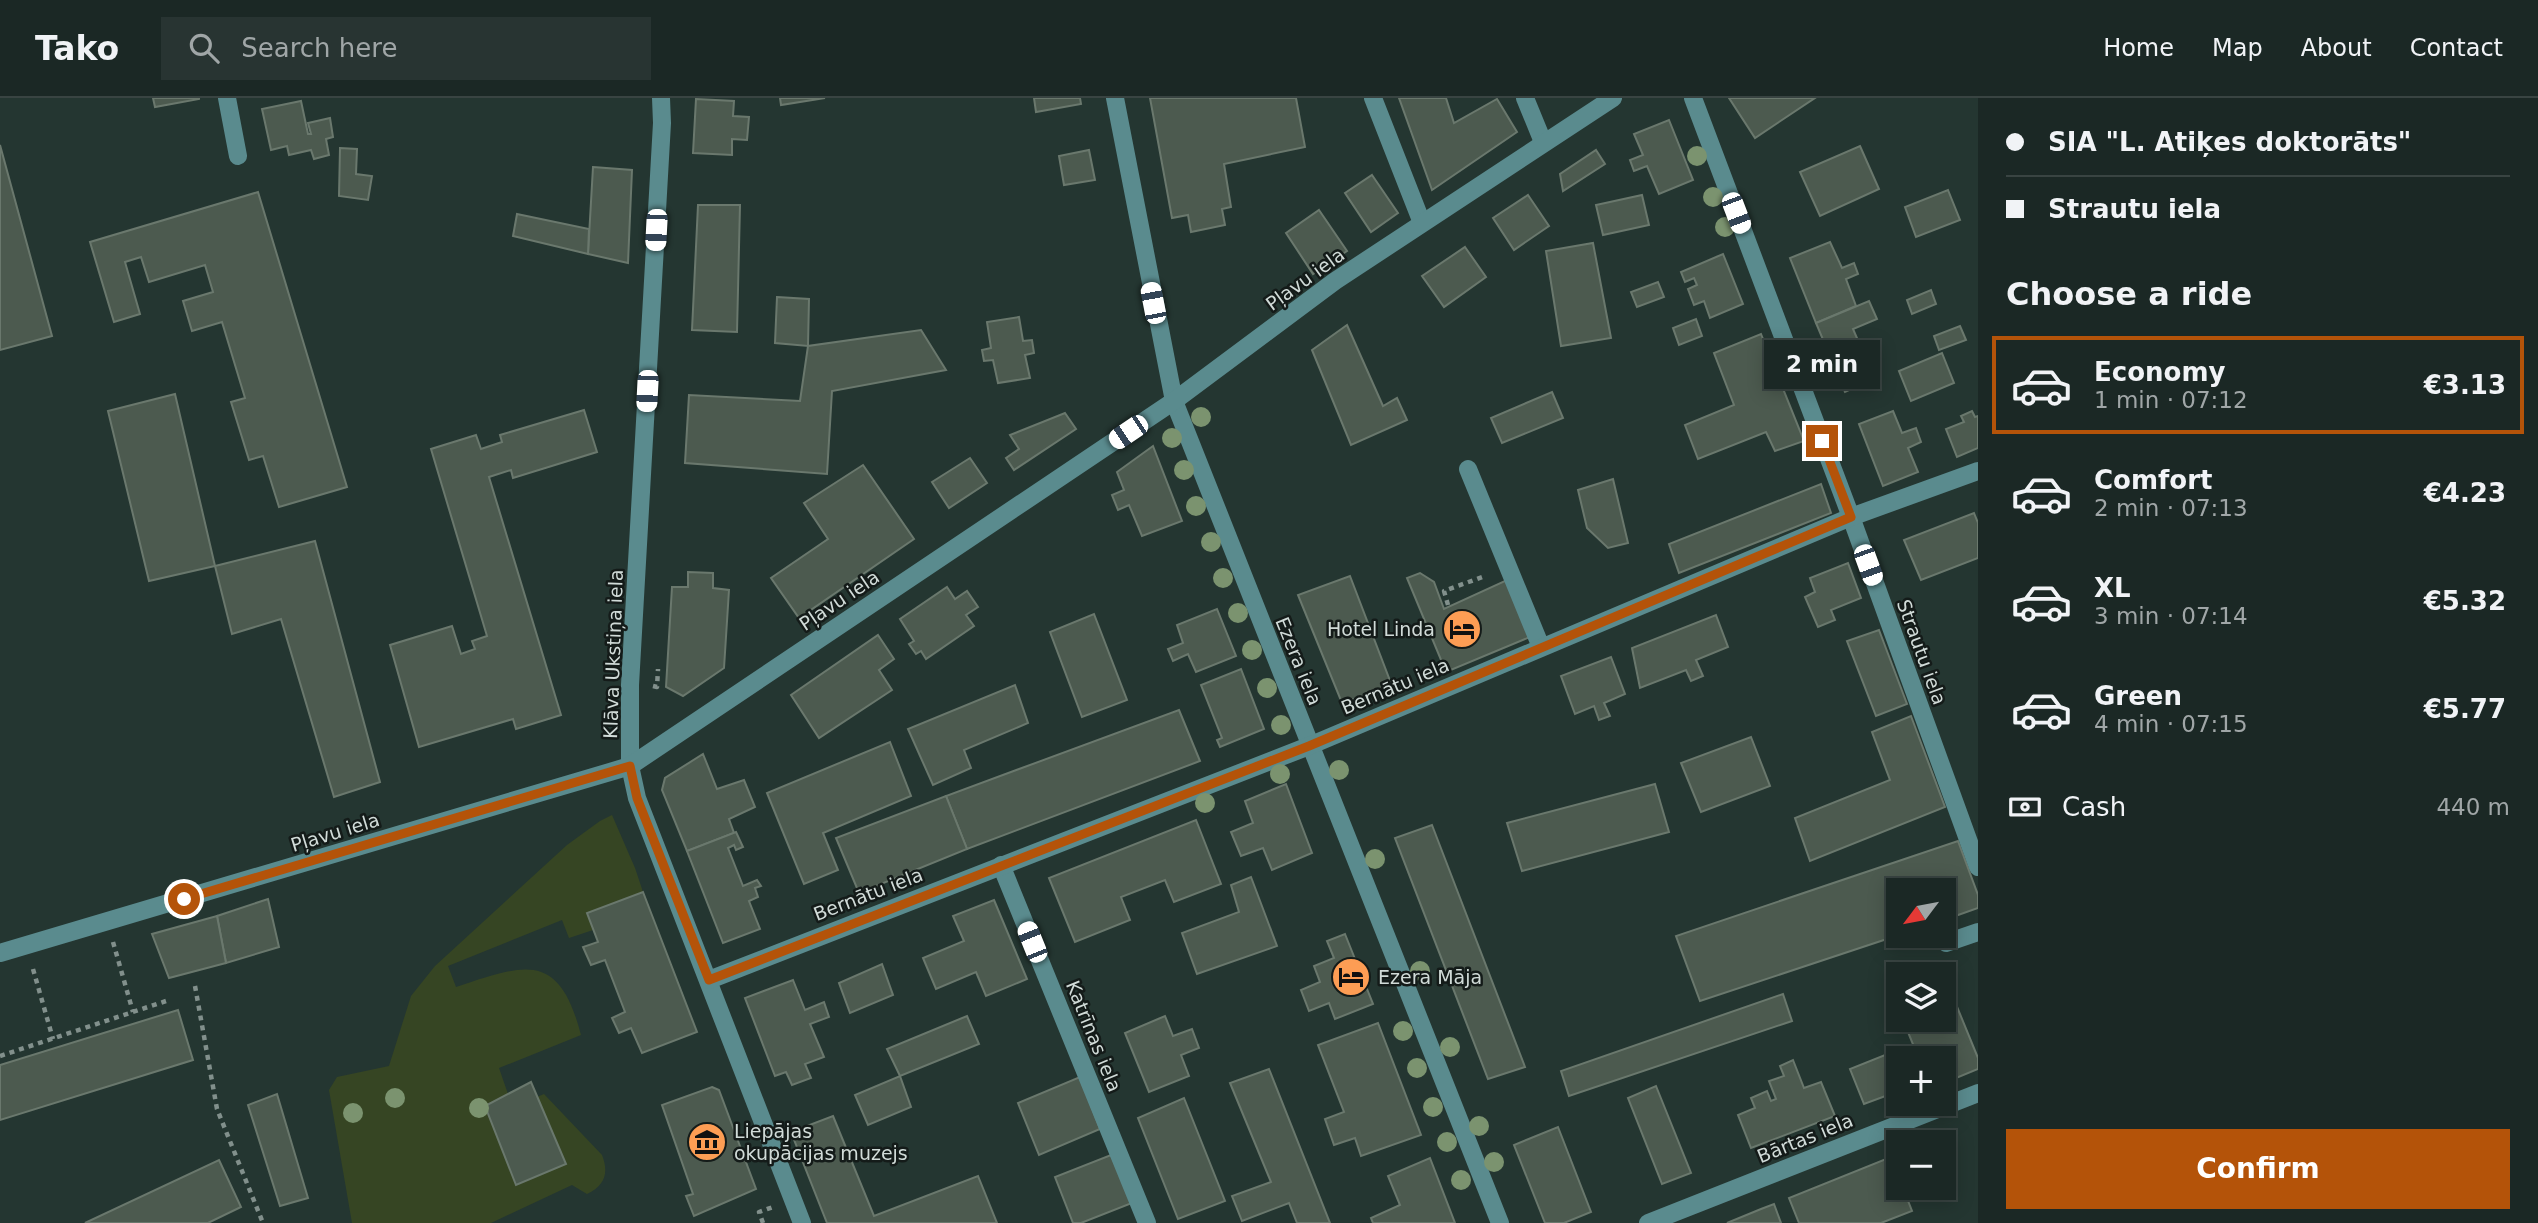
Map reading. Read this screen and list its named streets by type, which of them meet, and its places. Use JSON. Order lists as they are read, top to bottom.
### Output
{
  "streets": {
    "street": [
      "Pļavu iela",
      "Strautu iela",
      "Klāva Ukstiņa iela",
      "Ezera iela",
      "Bernātu iela",
      "Katrīnas iela",
      "Bārtas iela"
    ]
  },
  "crossings": [
    ["Pļavu iela", "Klāva Ukstiņa iela"],
    ["Pļavu iela", "Ezera iela"],
    ["Strautu iela", "Bernātu iela"],
    ["Klāva Ukstiņa iela", "Bernātu iela"],
    ["Ezera iela", "Bernātu iela"],
    ["Bernātu iela", "Katrīnas iela"]
  ],
  "places": {
    "hotel": ["Hotel Linda", "Ezera Māja"],
    "museum": ["Liepājas okupācijas muzejs"]
  },
  "north": "bottom left",
  "page": {
    "header": "Tako",
    "search": "Search here",
    "nav": [
      "Home",
      "Map",
      "About",
      "Contact"
    ],
    "banner": ["SIA \"L. Аtiķes doktorāts\"", "Strautu iela"],
    "heading": "Choose a ride",
    "list": [
      {
        "name": "Economy",
        "note": "1 min · 07:12",
        "value": "€3.13"
      },
      {
        "name": "Comfort",
        "note": "2 min · 07:13",
        "value": "€4.23"
      },
      {
        "name": "XL",
        "note": "3 min · 07:14",
        "value": "€5.32"
      },
      {
        "name": "Green",
        "note": "4 min · 07:15",
        "value": "€5.77"
      }
    ],
    "bubble": "2 min",
    "pay": ["Cash", "440 m"],
    "map_buttons": ["+", "−"],
    "buttons": "Confirm"
  }
}
